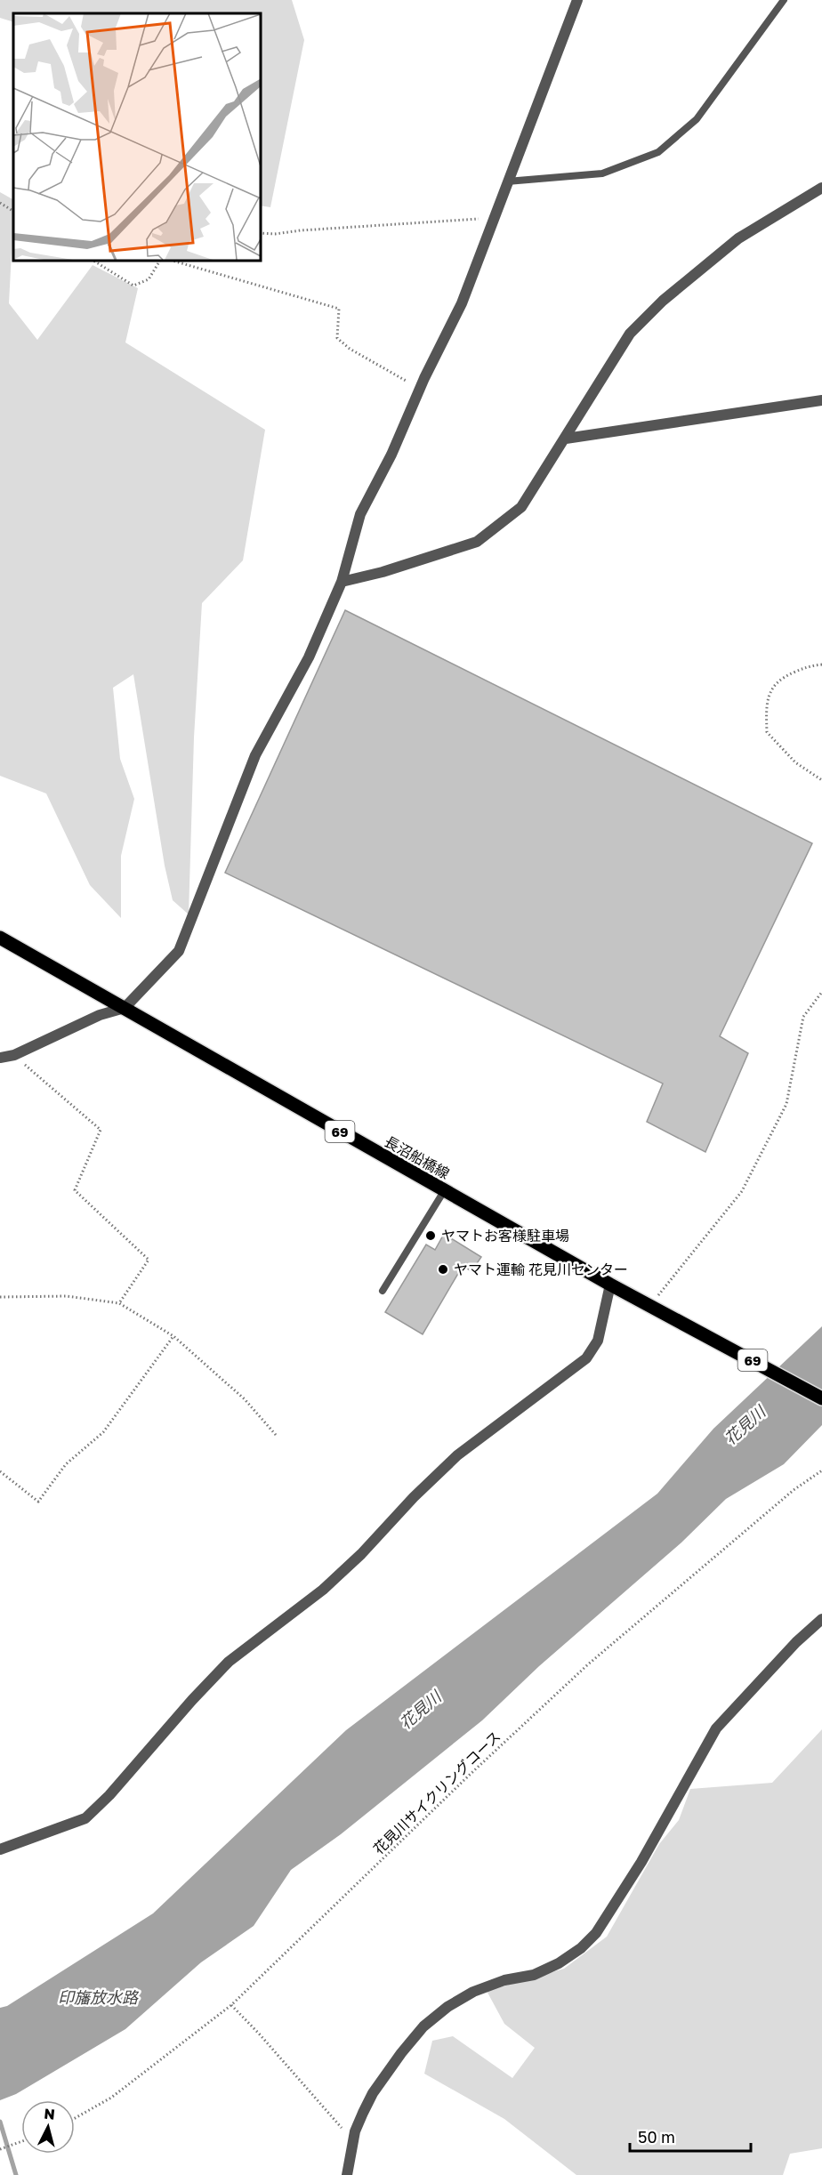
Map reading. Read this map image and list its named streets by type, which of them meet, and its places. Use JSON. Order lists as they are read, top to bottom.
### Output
{
  "streets": {
    "main road": ["69", "長沼船橋線"],
    "path": ["花見川サイクリングコース"]
  },
  "water": ["花見川", "印旛放水路"],
  "places": ["ヤマトお客様駐車場", "ヤマト運輸 花見川センター"],
  "scale_bar": "50 m",
  "north": "top"
}
